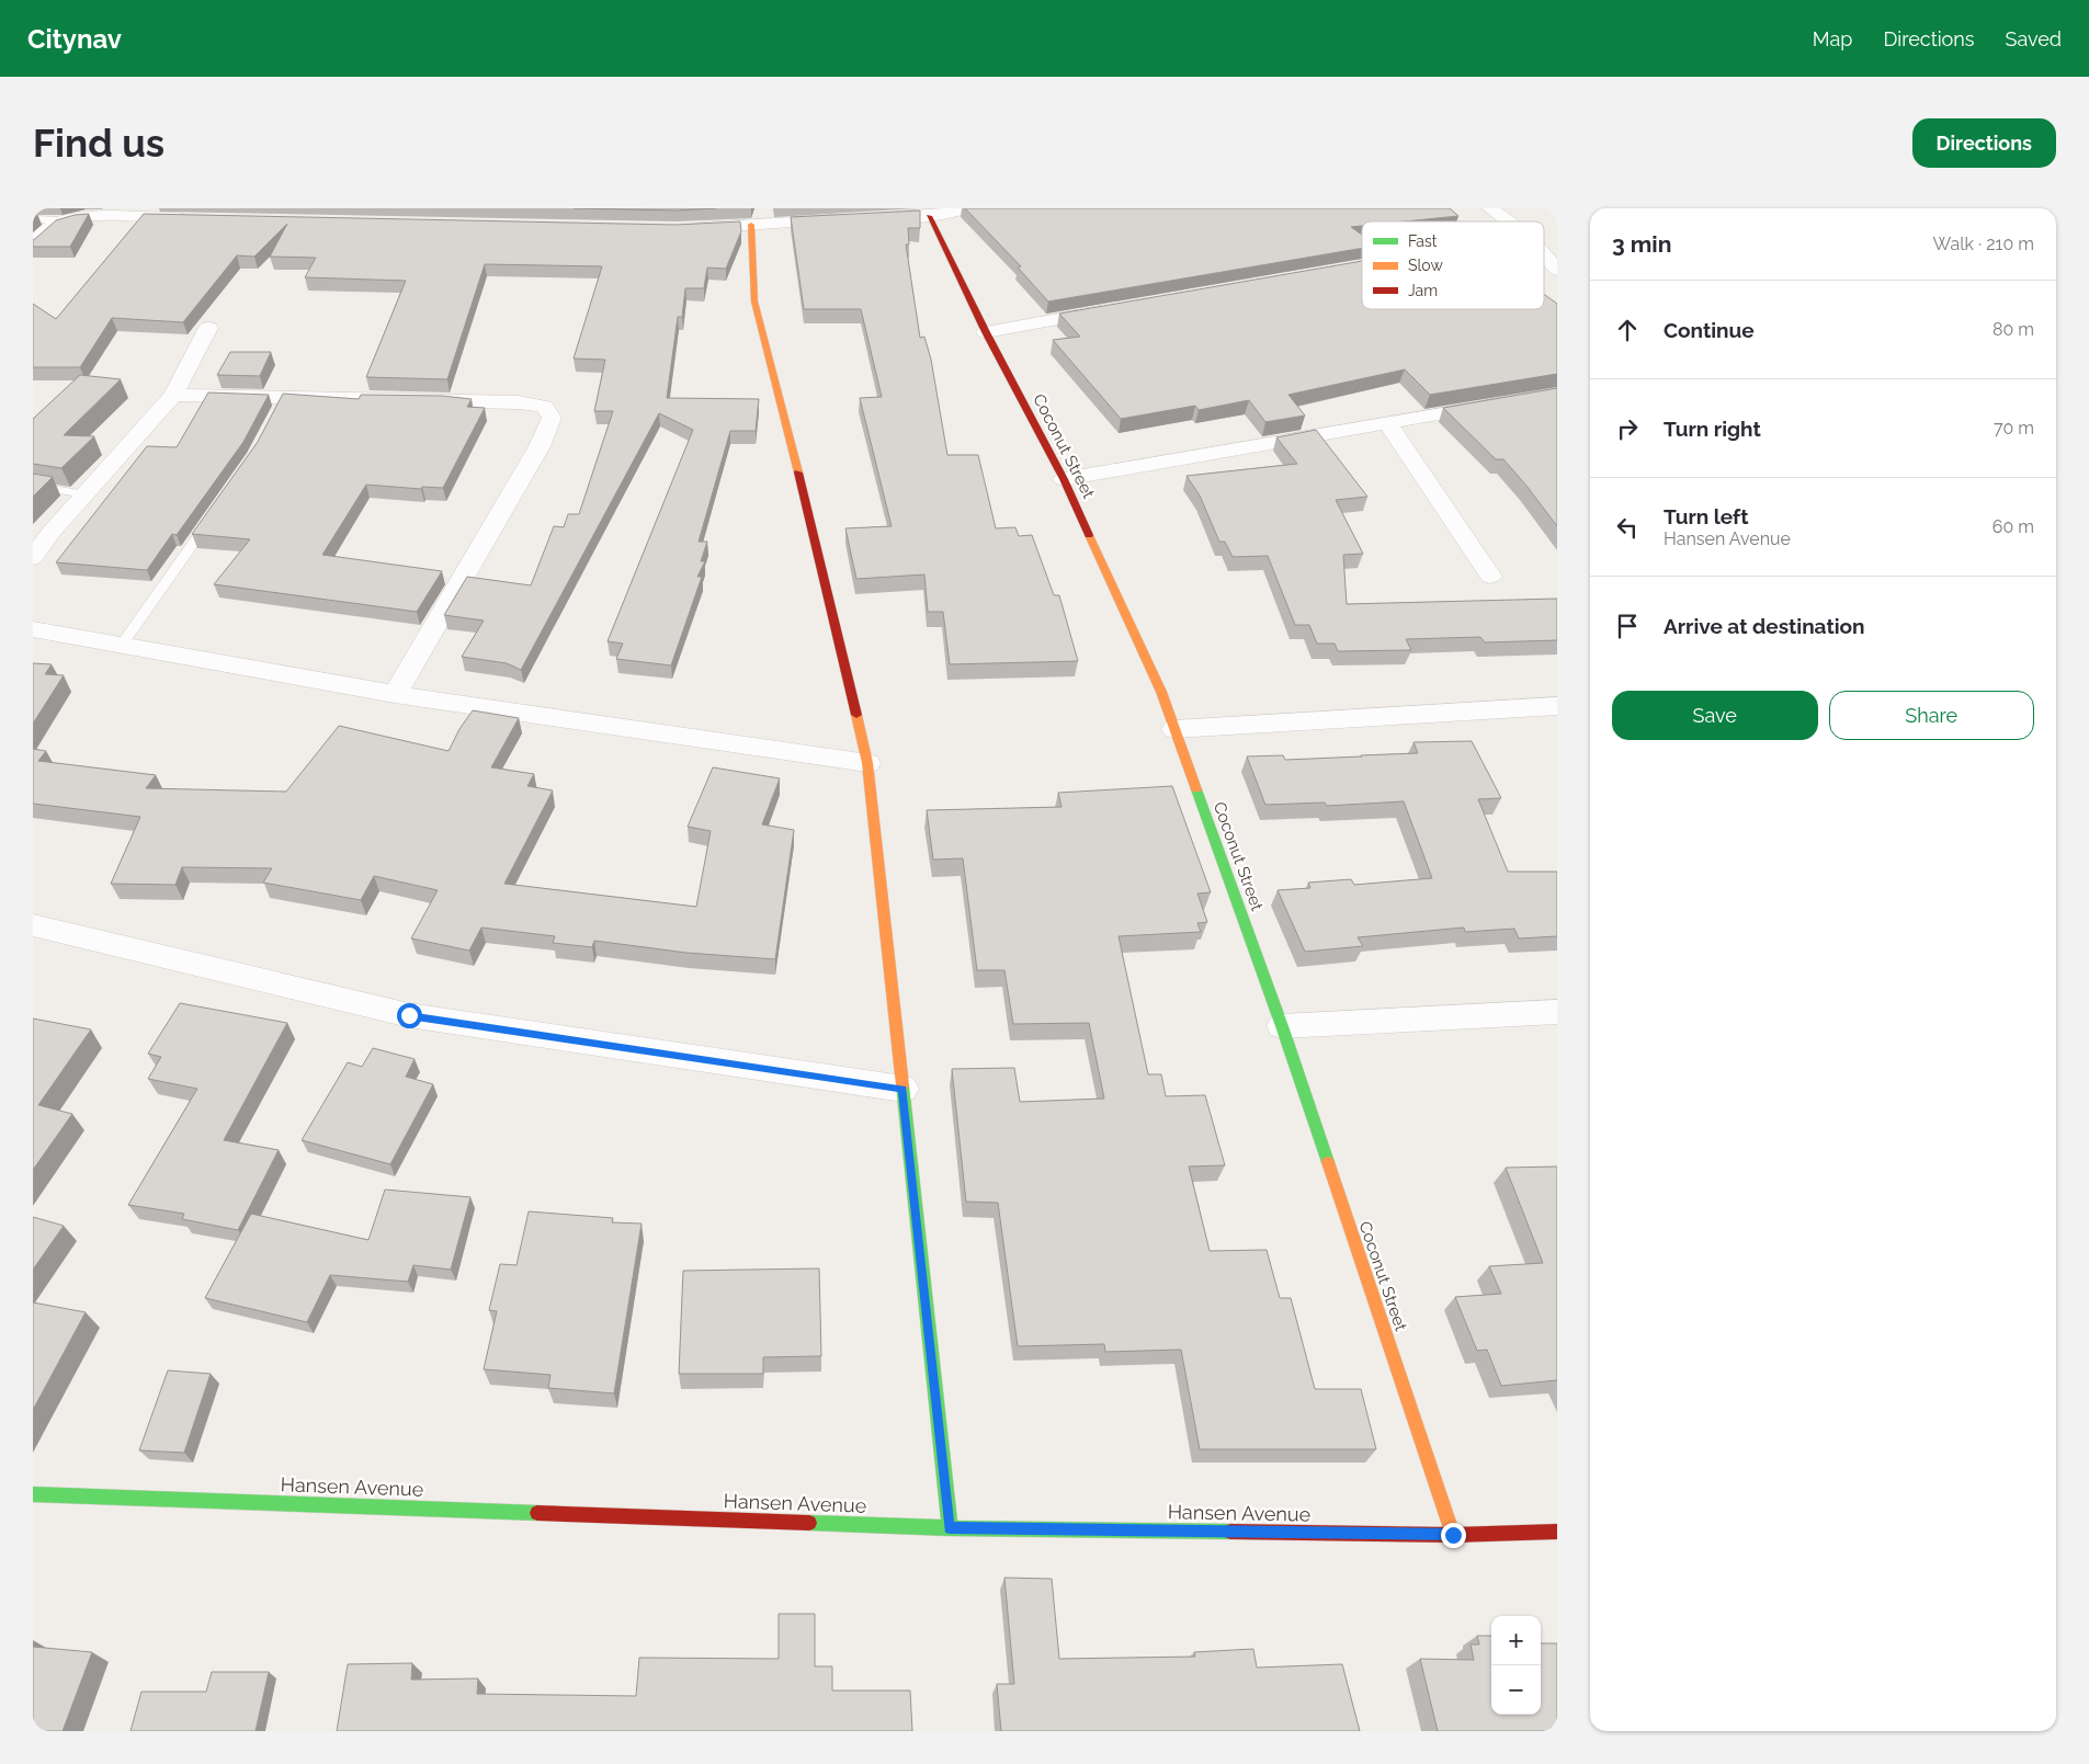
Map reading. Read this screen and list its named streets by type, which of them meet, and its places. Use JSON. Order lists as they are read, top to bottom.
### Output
{
  "streets": {
    "street": ["Coconut Street", "Hansen Avenue"]
  },
  "crossings": [
    ["Coconut Street", "Hansen Avenue"]
  ],
  "legend": ["Fast", "Slow", "Jam"],
  "page": {
    "header": "Citynav",
    "nav": ["Map", "Directions", "Saved"],
    "buttons": [
      "Directions",
      ["Save", "Share"]
    ],
    "title": "Find us",
    "heading": ["3 min", "Walk · 210 m"],
    "list": [
      ["Continue", "80 m"],
      ["Turn right", "70 m"],
      ["Turn left", "Hansen Avenue", "60 m"],
      "Arrive at destination"
    ],
    "map_buttons": ["+", "−"]
  }
}
